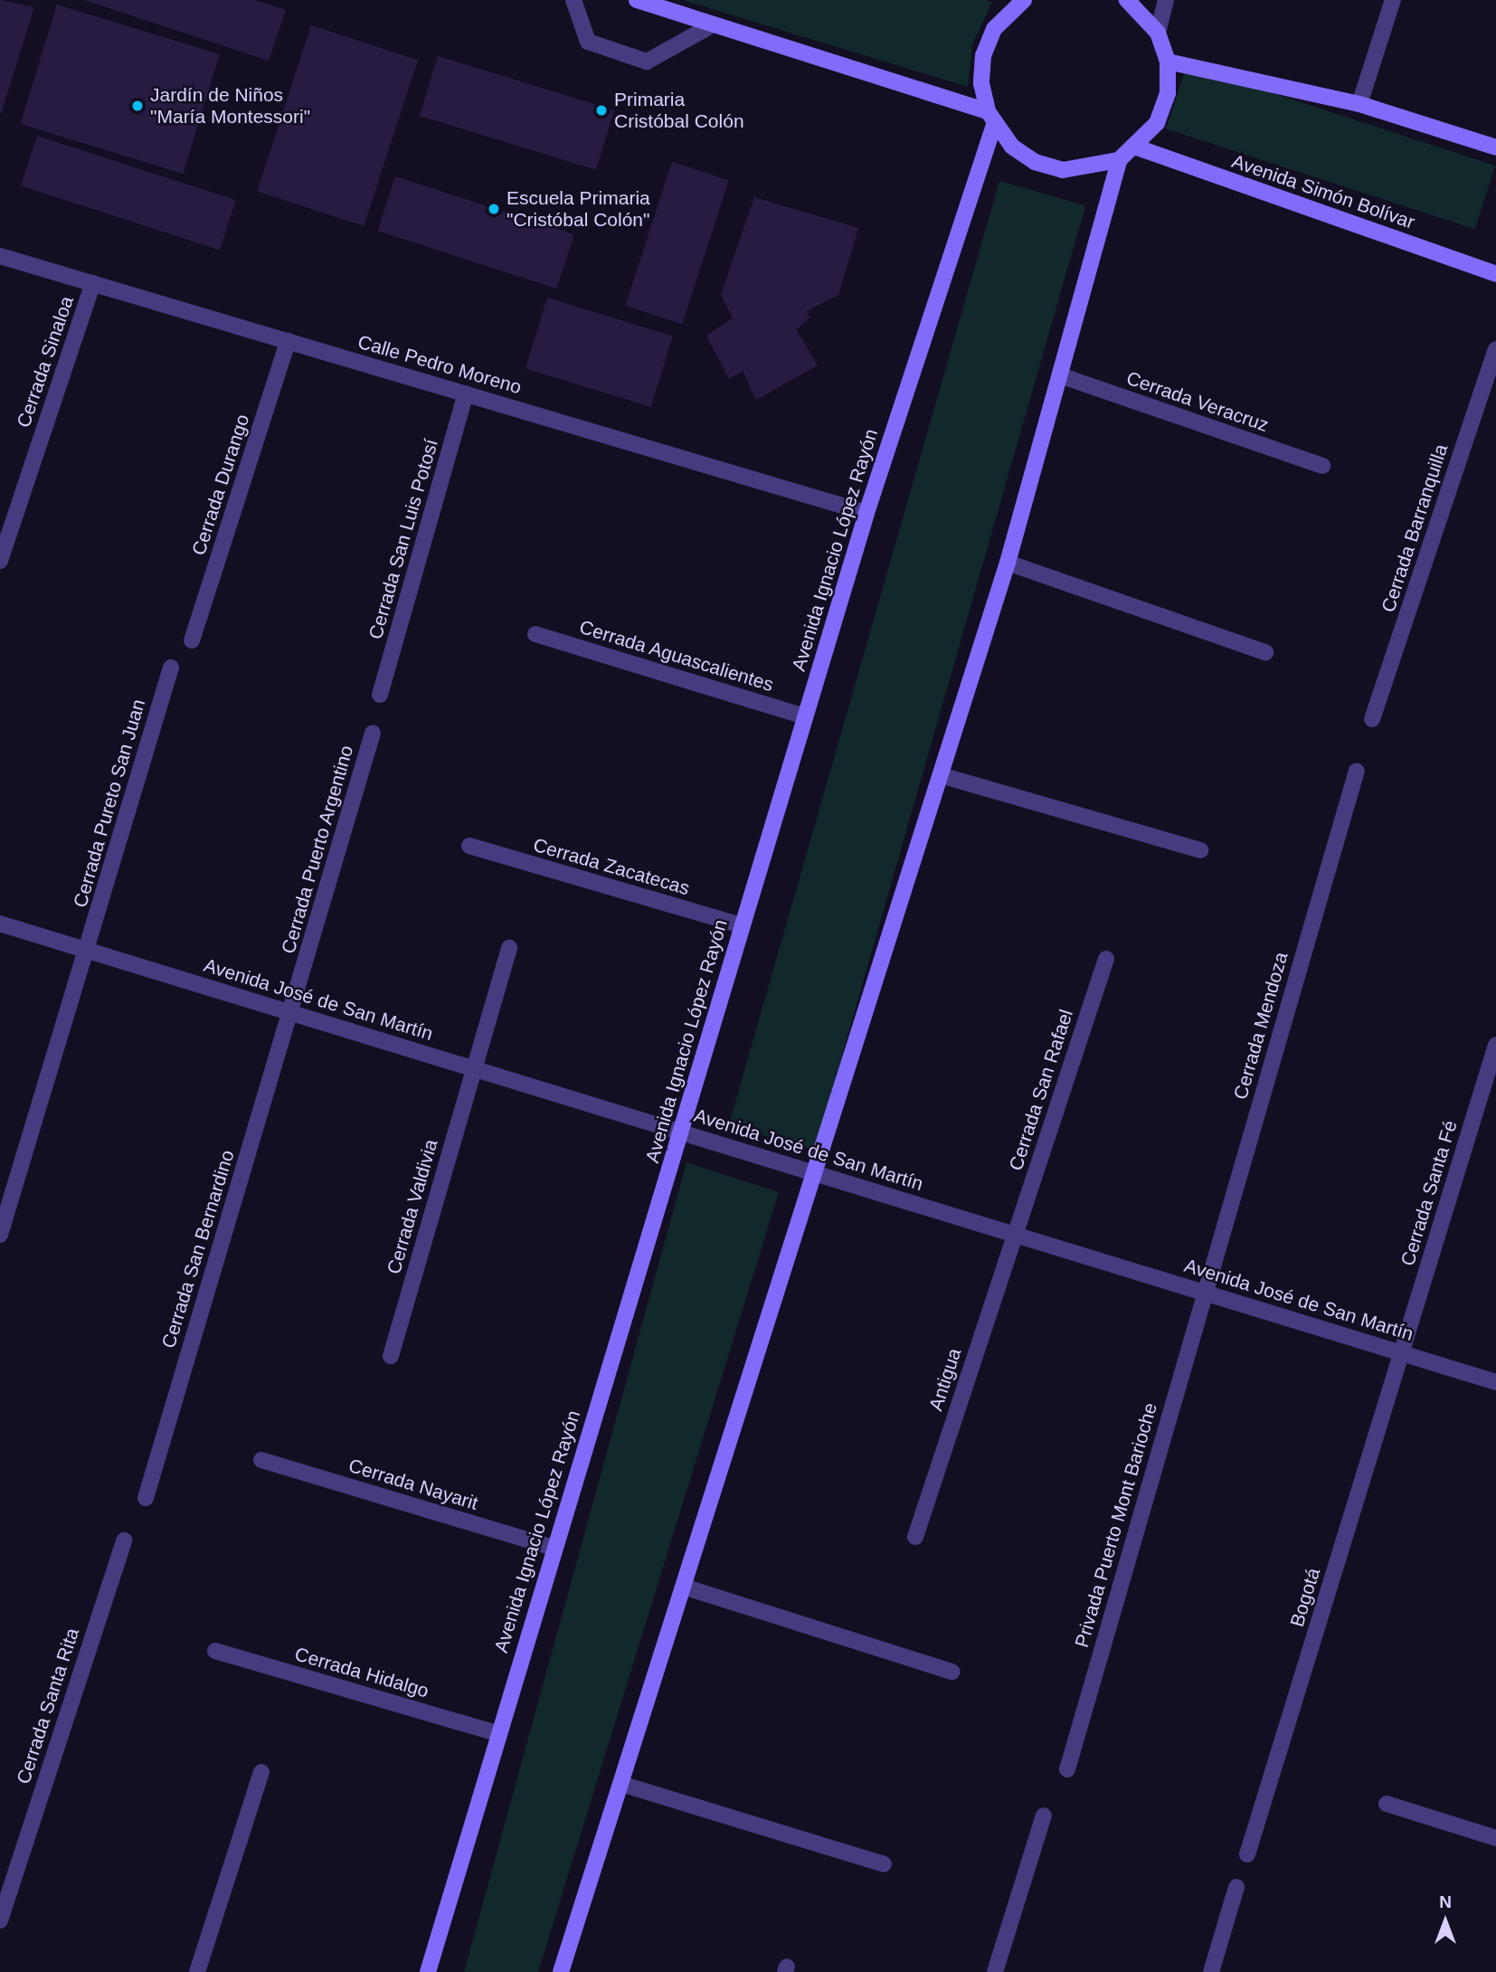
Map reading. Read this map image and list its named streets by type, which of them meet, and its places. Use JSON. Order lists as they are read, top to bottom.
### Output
{
  "streets": {
    "street": [
      "Avenida Simón Bolívar",
      "Cerrada Sinaloa",
      "Calle Pedro Moreno",
      "Cerrada Veracruz",
      "Cerrada Durango",
      "Cerrada Barranquilla",
      "Cerrada San Luis Potosí",
      "Avenida Ignacio López Rayón",
      "Cerrada Aguascalientes",
      "Cerrada Pureto San Juan",
      "Cerrada Puerto Argentino",
      "Cerrada Zacatecas",
      "Avenida José de San Martín",
      "Cerrada Mendoza",
      "Cerrada San Rafael",
      "Cerrada Santa Fé",
      "Cerrada Valdivia",
      "Cerrada San Bernardino",
      "Antigua",
      "Cerrada Nayarit",
      "Privada Puerto Mont Barioche",
      "Bogotá",
      "Cerrada Hidalgo",
      "Cerrada Santa Rita"
    ]
  },
  "crossings": [
    ["Cerrada Sinaloa", "Calle Pedro Moreno"],
    ["Calle Pedro Moreno", "Cerrada Durango"],
    ["Calle Pedro Moreno", "Cerrada San Luis Potosí"],
    ["Calle Pedro Moreno", "Avenida Ignacio López Rayón"],
    ["Avenida Ignacio López Rayón", "Cerrada Aguascalientes"],
    ["Avenida Ignacio López Rayón", "Cerrada Zacatecas"],
    ["Avenida Ignacio López Rayón", "Avenida José de San Martín"],
    ["Avenida Ignacio López Rayón", "Cerrada Nayarit"],
    ["Avenida Ignacio López Rayón", "Cerrada Hidalgo"],
    ["Cerrada Pureto San Juan", "Avenida José de San Martín"],
    ["Cerrada Puerto Argentino", "Avenida José de San Martín"],
    ["Cerrada Puerto Argentino", "Cerrada San Bernardino"],
    ["Avenida José de San Martín", "Cerrada Mendoza"],
    ["Avenida José de San Martín", "Cerrada San Rafael"],
    ["Avenida José de San Martín", "Cerrada Santa Fé"],
    ["Avenida José de San Martín", "Cerrada Valdivia"],
    ["Avenida José de San Martín", "Cerrada San Bernardino"],
    ["Avenida José de San Martín", "Antigua"],
    ["Avenida José de San Martín", "Privada Puerto Mont Barioche"],
    ["Avenida José de San Martín", "Bogotá"],
    ["Cerrada Mendoza", "Privada Puerto Mont Barioche"],
    ["Cerrada San Rafael", "Antigua"],
    ["Cerrada Santa Fé", "Bogotá"]
  ],
  "places": ["Jardín de Niños \"María Montessori\"", "Primaria Cristóbal Colón", "Escuela Primaria \"Cristóbal Colón\""],
  "north": "top"
}
